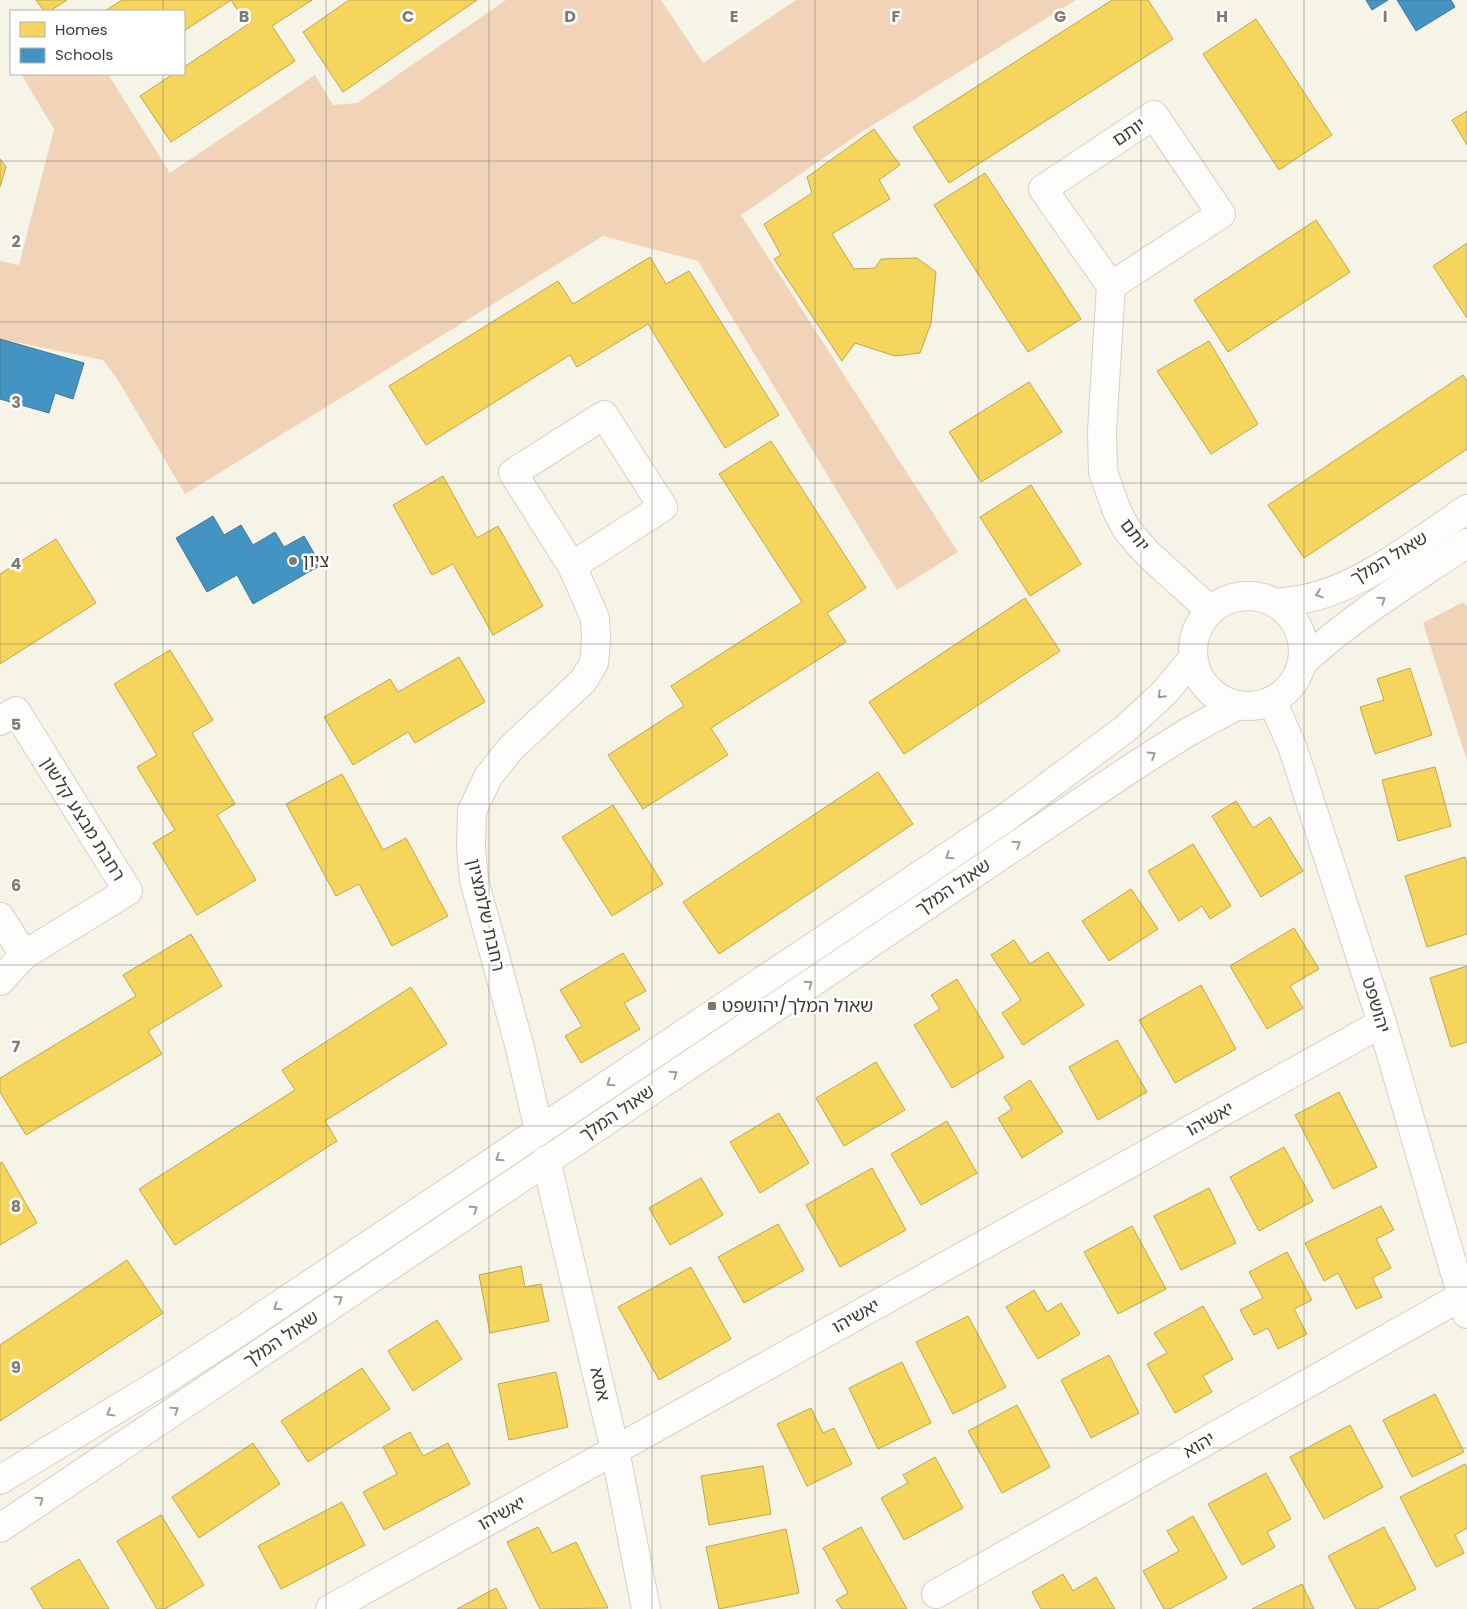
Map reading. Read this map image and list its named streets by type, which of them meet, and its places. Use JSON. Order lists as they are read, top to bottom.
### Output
{
  "streets": {
    "street": [
      "יותם",
      "שאול המלך",
      "רחבת מבצע קלשון",
      "רחבת שלומציון",
      "יהושפט",
      "יאשיהו",
      "אסא",
      "יהוא"
    ]
  },
  "crossings": [
    ["יותם", "שאול המלך"],
    ["יותם", "יהושפט"],
    ["שאול המלך", "רחבת שלומציון"],
    ["שאול המלך", "יהושפט"],
    ["שאול המלך", "אסא"],
    ["יהושפט", "יאשיהו"],
    ["יהושפט", "יהוא"],
    ["יאשיהו", "אסא"]
  ],
  "places": {
    "other": ["ציון"],
    "transit": ["שאול המלך/יהושפט"]
  },
  "legend": ["Homes", "Schools"],
  "grid": {
    "columns": [
      "B",
      "C",
      "D",
      "E",
      "F",
      "G",
      "H",
      "I"
    ],
    "rows": [
      "2",
      "3",
      "4",
      "5",
      "6",
      "7",
      "8",
      "9"
    ]
  }
}
